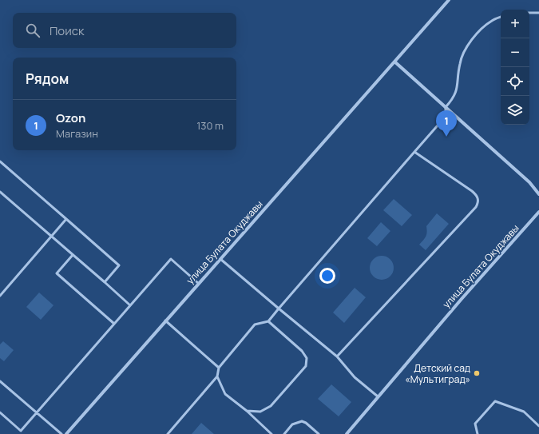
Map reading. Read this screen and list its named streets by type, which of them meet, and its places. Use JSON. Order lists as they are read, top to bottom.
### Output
{
  "streets": {
    "street": ["улица Булата Окуджавы"]
  },
  "places": ["Детский сад «Мультиград»"],
  "page": {
    "map_buttons": ["+", "−"],
    "search": "Поиск",
    "heading": "Рядом",
    "list": [
      {
        "mark": "1",
        "name": "Ozon",
        "note": "Магазин",
        "value": "130 m"
      }
    ],
    "pins": "1"
  }
}
